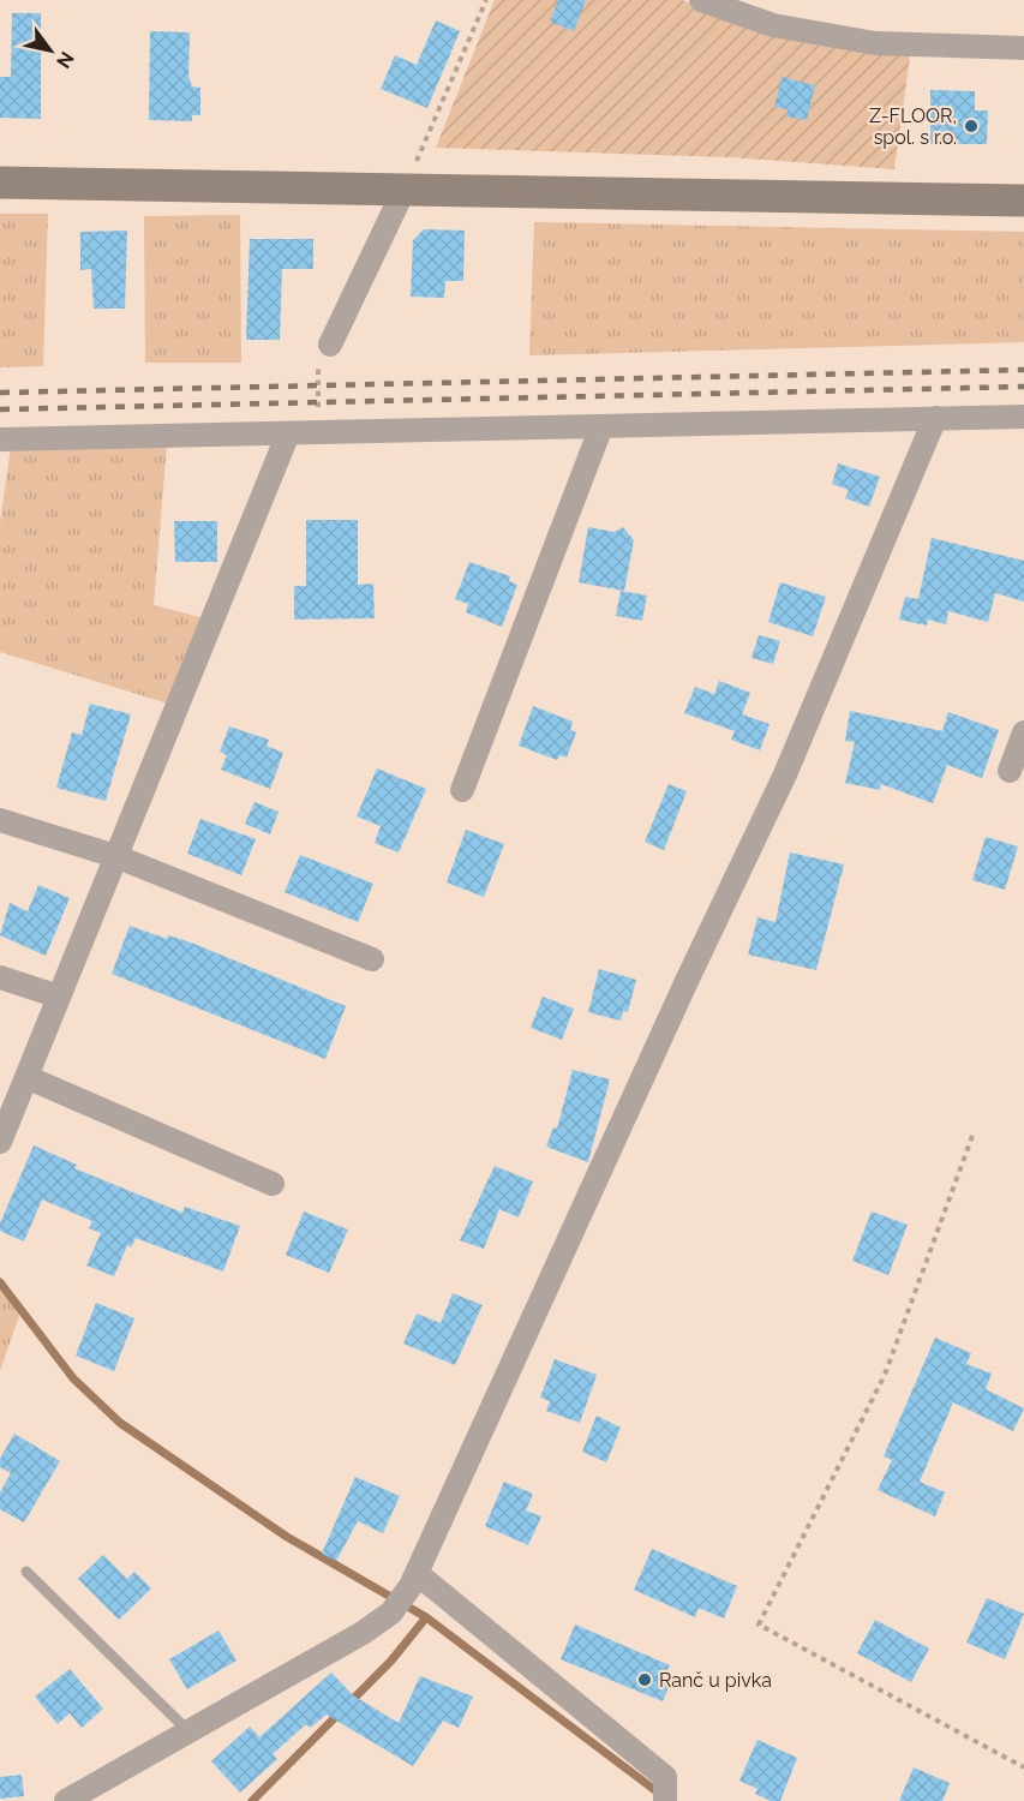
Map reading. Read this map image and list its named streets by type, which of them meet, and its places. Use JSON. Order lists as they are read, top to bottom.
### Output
{
  "places": ["Z-FLOOR, spol. s r.o.", "Ranč u pivka"],
  "north": "bottom right"
}
